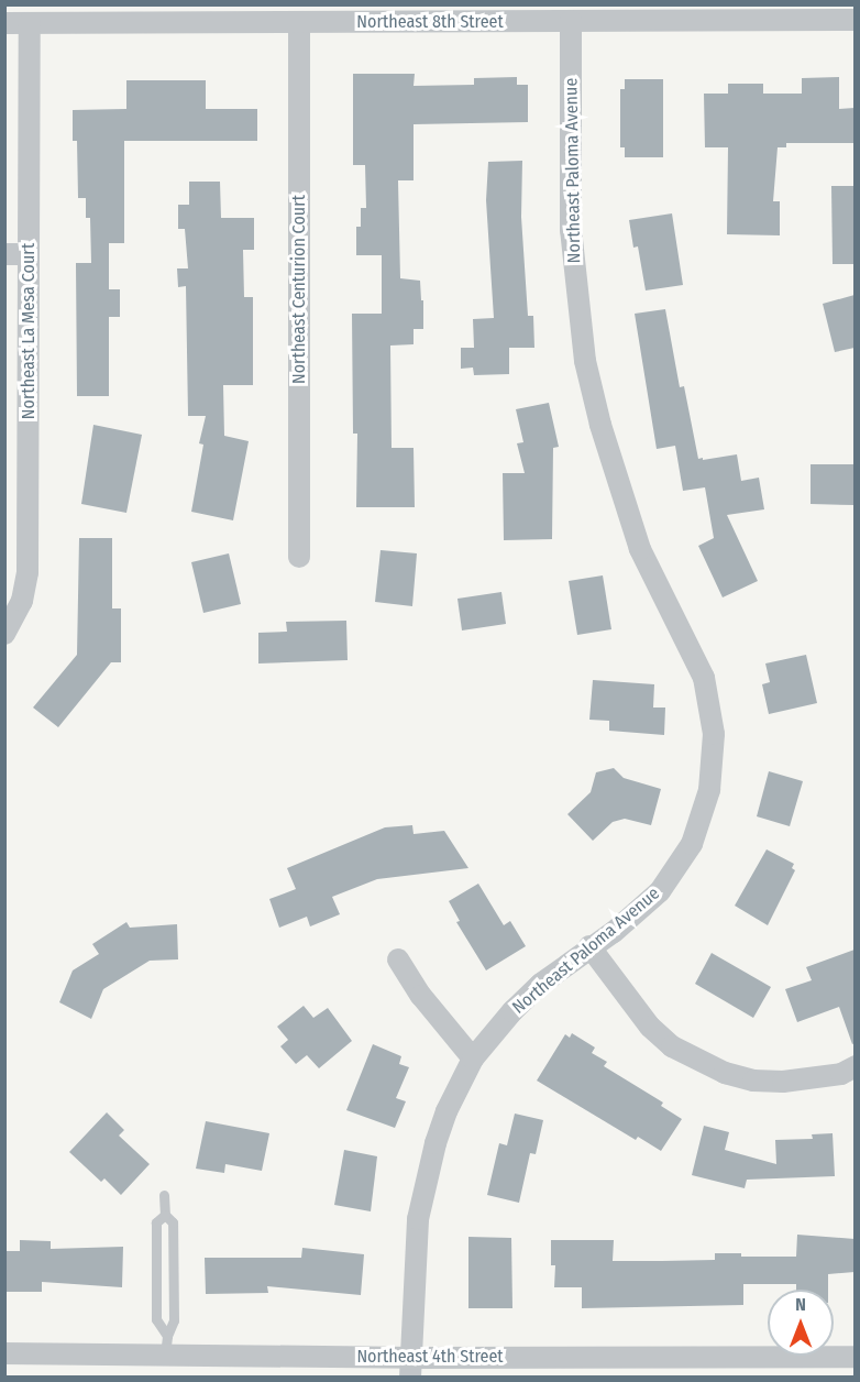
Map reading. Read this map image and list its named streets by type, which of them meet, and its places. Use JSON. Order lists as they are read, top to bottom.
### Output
{
  "streets": {
    "street": [
      "Northeast 8th Street",
      "Northeast Paloma Avenue",
      "Northeast Centurion Court",
      "Northeast La Mesa Court",
      "Northeast 4th Street"
    ]
  },
  "crossings": [
    ["Northeast 8th Street", "Northeast Paloma Avenue"],
    ["Northeast 8th Street", "Northeast Centurion Court"],
    ["Northeast 8th Street", "Northeast La Mesa Court"],
    ["Northeast Paloma Avenue", "Northeast 4th Street"]
  ],
  "north": "top"
}
